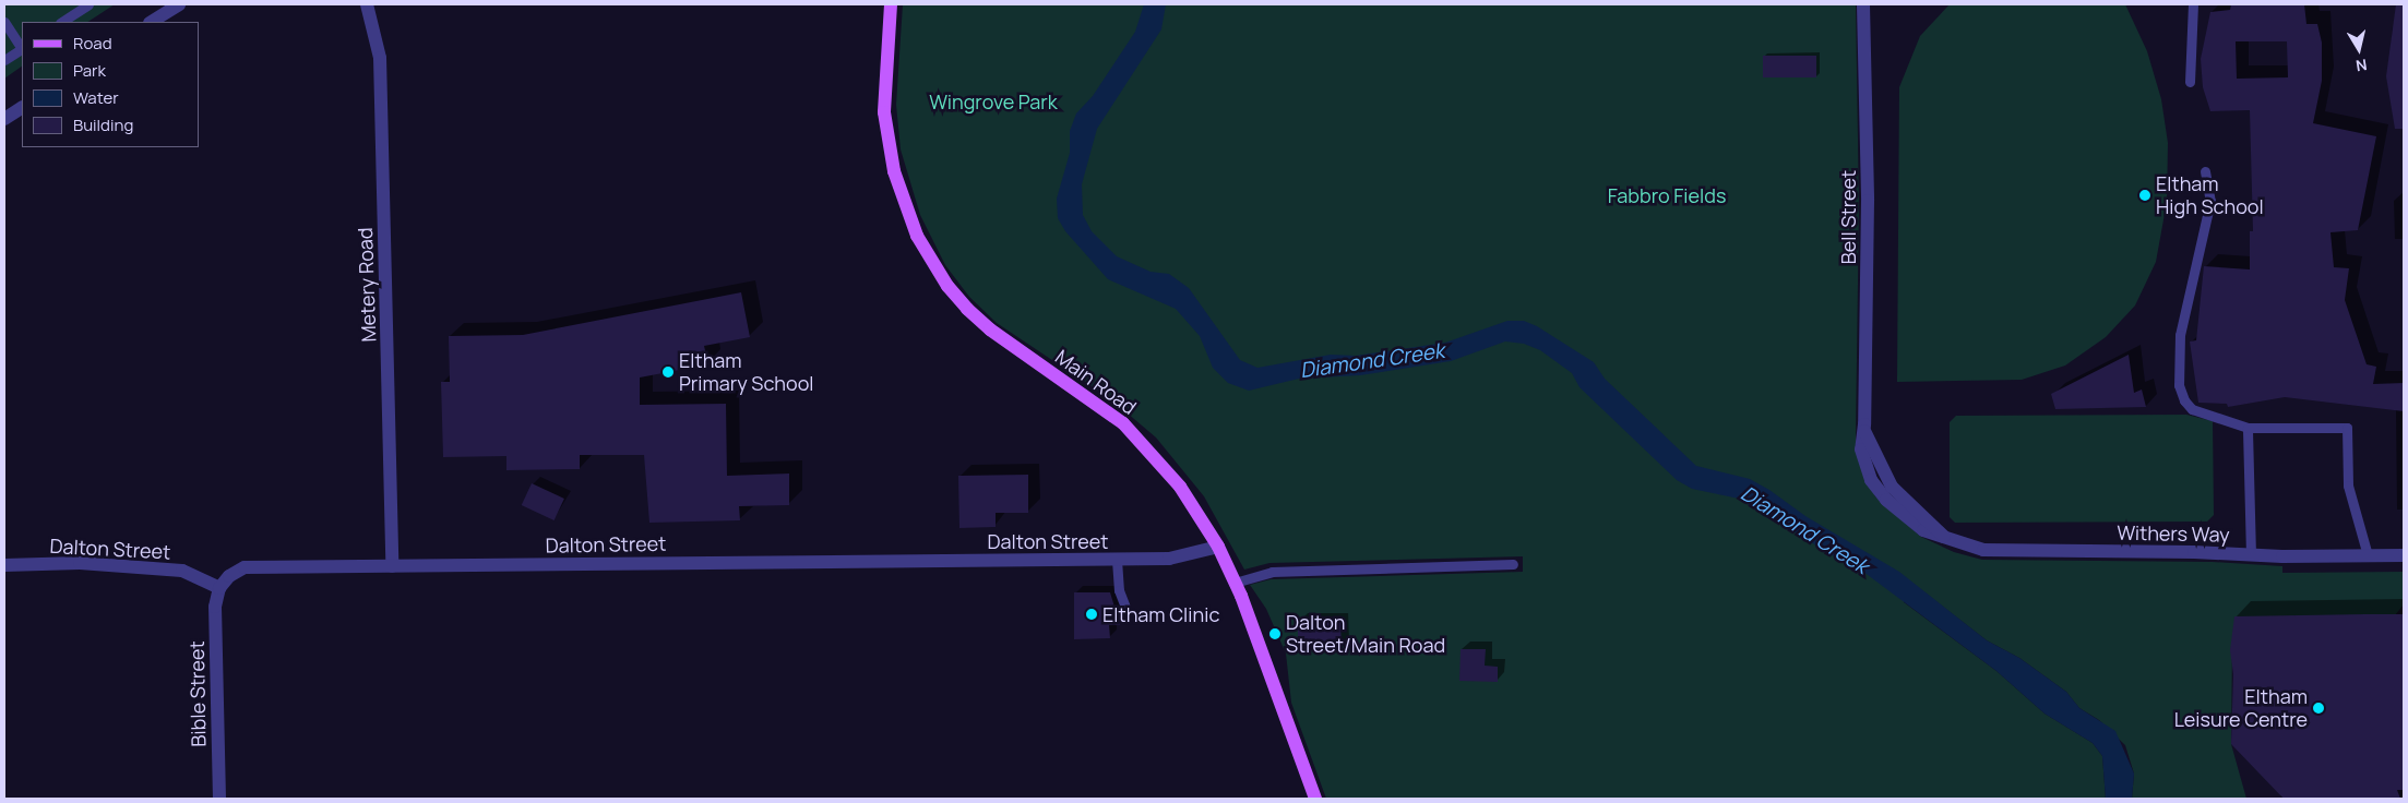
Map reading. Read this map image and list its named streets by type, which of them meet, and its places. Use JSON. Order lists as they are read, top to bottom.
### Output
{
  "streets": {
    "main road": ["Main Road"],
    "street": [
      "Bell Street",
      "Metery Road",
      "Withers Way",
      "Dalton Street",
      "Bible Street"
    ]
  },
  "crossings": [
    ["Bell Street", "Withers Way"],
    ["Metery Road", "Dalton Street"],
    ["Main Road", "Dalton Street"],
    ["Dalton Street", "Bible Street"]
  ],
  "water": ["Diamond Creek"],
  "parks": ["Wingrove Park", "Fabbro Fields"],
  "places": [
    "Eltham High School",
    "Eltham Primary School",
    "Eltham Clinic",
    "Dalton Street/Main Road",
    "Eltham Leisure Centre"
  ],
  "legend": [
    "Road",
    "Park",
    "Water",
    "Building"
  ],
  "north": "bottom"
}
